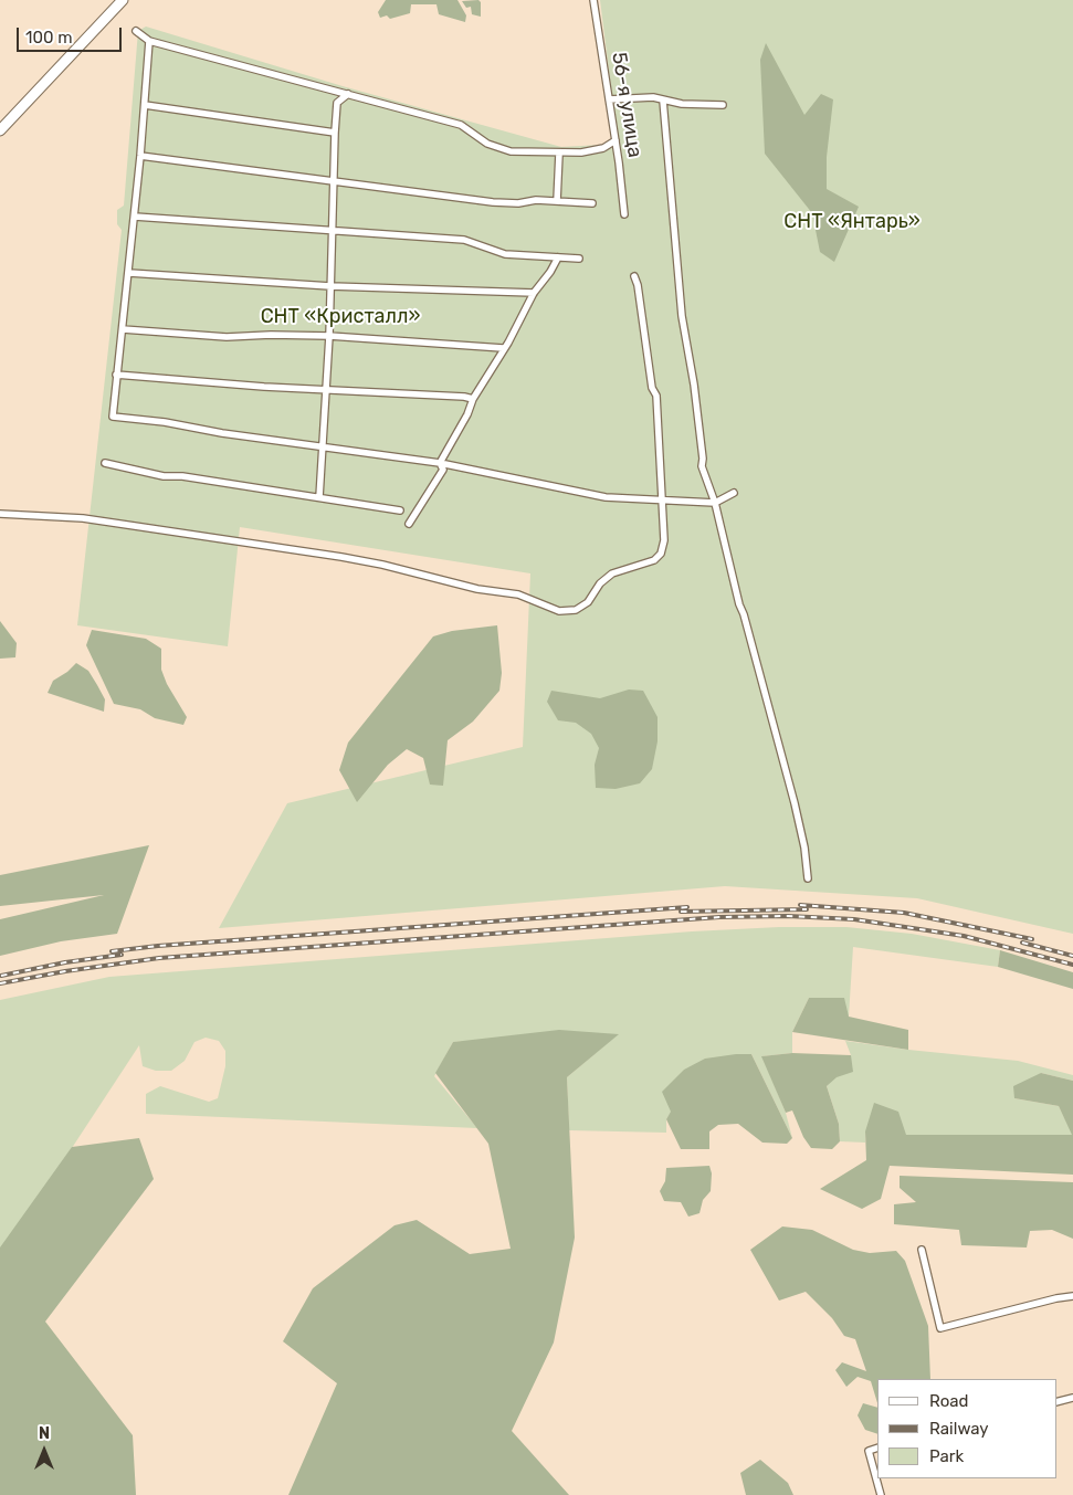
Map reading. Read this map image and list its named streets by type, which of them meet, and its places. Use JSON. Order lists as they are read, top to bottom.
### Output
{
  "streets": {
    "street": ["56-я улица"]
  },
  "parks": ["СНТ «Янтарь»", "СНТ «Кристалл»"],
  "legend": ["Road", "Railway", "Park"],
  "scale_bar": "100 m",
  "north": "top"
}
